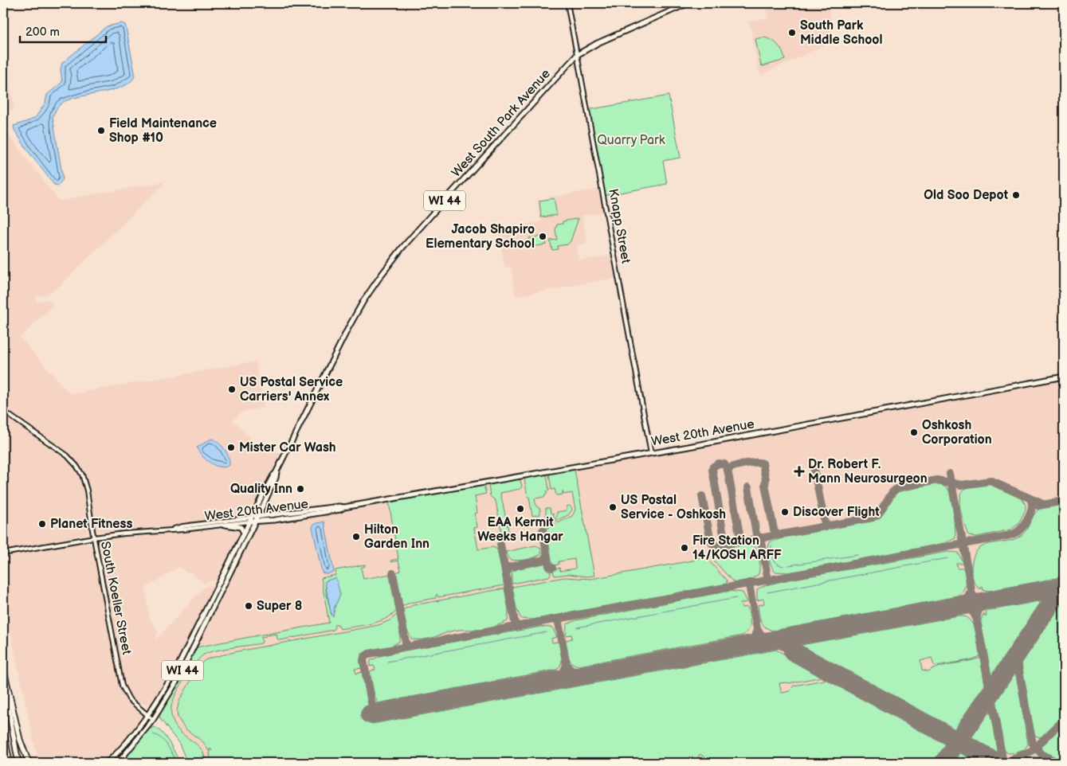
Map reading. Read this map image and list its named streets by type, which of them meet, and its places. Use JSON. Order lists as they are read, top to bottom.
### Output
{
  "streets": {
    "main road": ["West South Park Avenue", "WI 44", "West 20th Avenue"],
    "street": ["Knapp Street", "South Koeller Street"]
  },
  "crossings": [
    ["West South Park Avenue", "WI 44"],
    ["West South Park Avenue", "Knapp Street"],
    ["West South Park Avenue", "West 20th Avenue"],
    ["West South Park Avenue", "South Koeller Street"],
    ["WI 44", "South Koeller Street"],
    ["Knapp Street", "West 20th Avenue"],
    ["West 20th Avenue", "South Koeller Street"]
  ],
  "parks": ["Quarry Park"],
  "places": {
    "other": [
      "South Park Middle School",
      "Field Maintenance Shop #10",
      "Old Soo Depot",
      "Jacob Shapiro Elementary School",
      "US Postal Service Carriers' Annex",
      "Oshkosh Corporation",
      "Mister Car Wash",
      "Quality Inn",
      "US Postal Service - Oshkosh",
      "EAA Kermit Weeks Hangar",
      "Discover Flight",
      "Planet Fitness",
      "Hilton Garden Inn",
      "Fire Station 14/KOSH ARFF",
      "Super 8"
    ],
    "health": ["Dr. Robert F. Mann Neurosurgeon"]
  },
  "scale_bar": "200 m"
}
